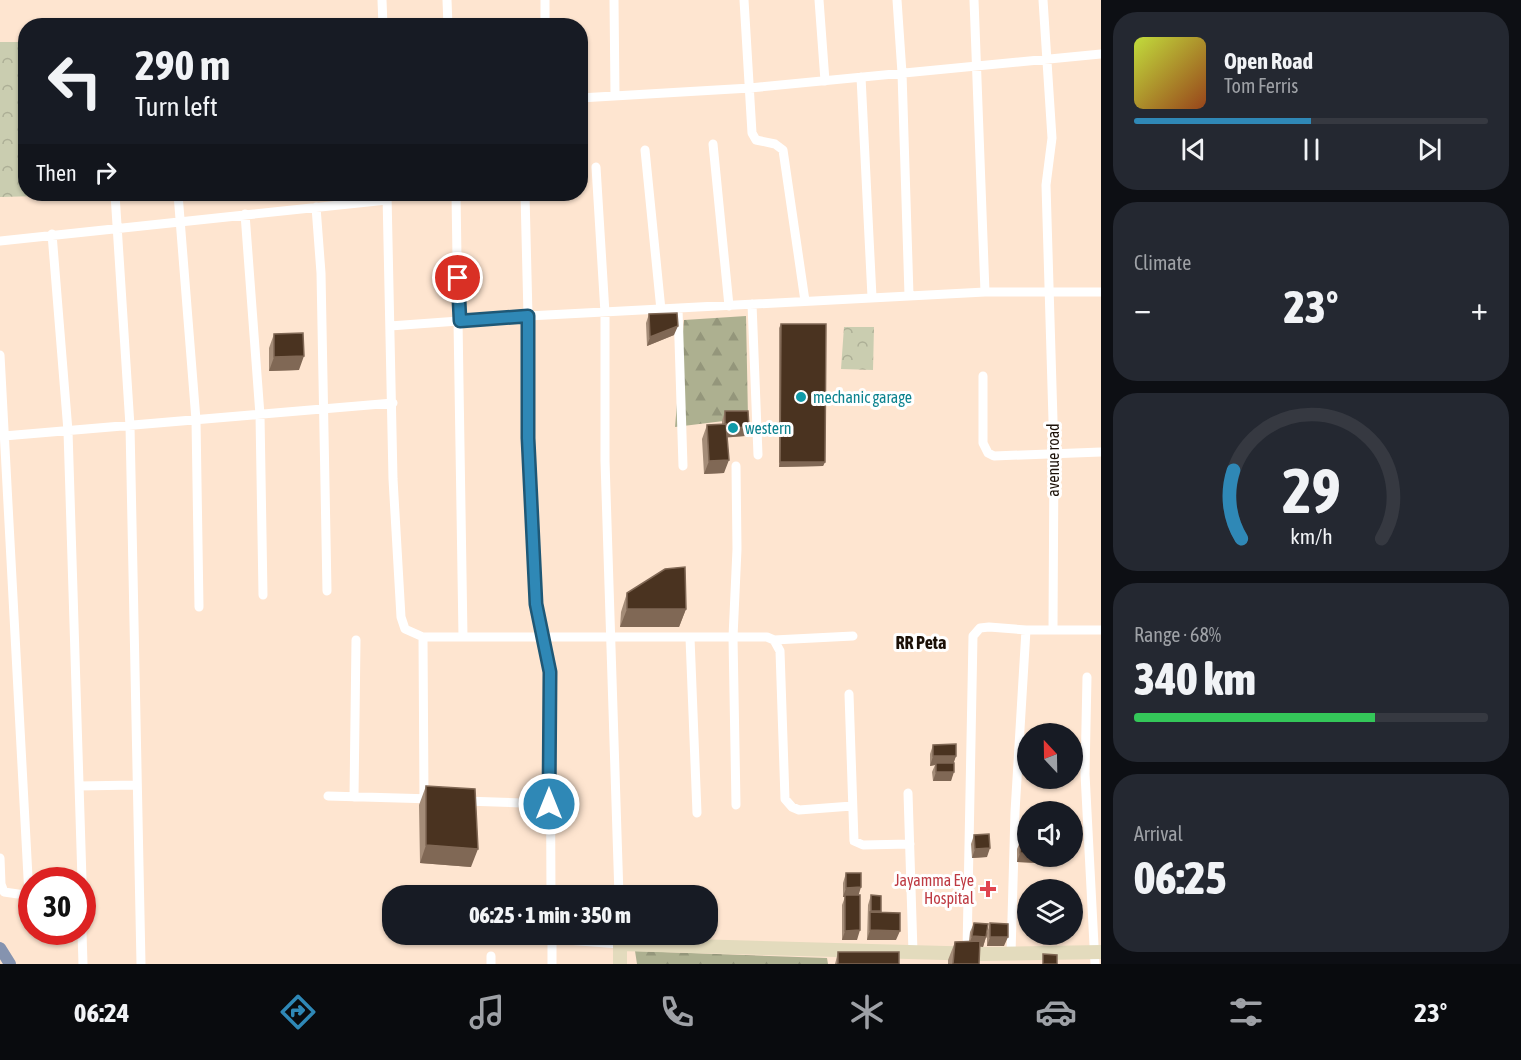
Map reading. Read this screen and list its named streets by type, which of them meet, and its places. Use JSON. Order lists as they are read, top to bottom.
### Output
{
  "streets": {
    "street": ["avenue road"]
  },
  "districts": ["RR Peta"],
  "places": {
    "other": ["mechanic garage", "western"],
    "health": ["Jayamma Eye Hospital"]
  },
  "north": "top",
  "page": {
    "turn": ["290 m", "Turn left"],
    "song": ["Open Road", "Tom Ferris"],
    "then": "Then",
    "tile": [
      "Climate",
      ["Range · 68%", "340 km"],
      ["Arrival", "06:25"]
    ],
    "heat": ["−", "23°", "+"],
    "limit": "30",
    "trip": "06:25 · 1 min · 350 m",
    "tabs": ["06:24", "23°"],
    "gauge": ["29", "km/h"]
  }
}
